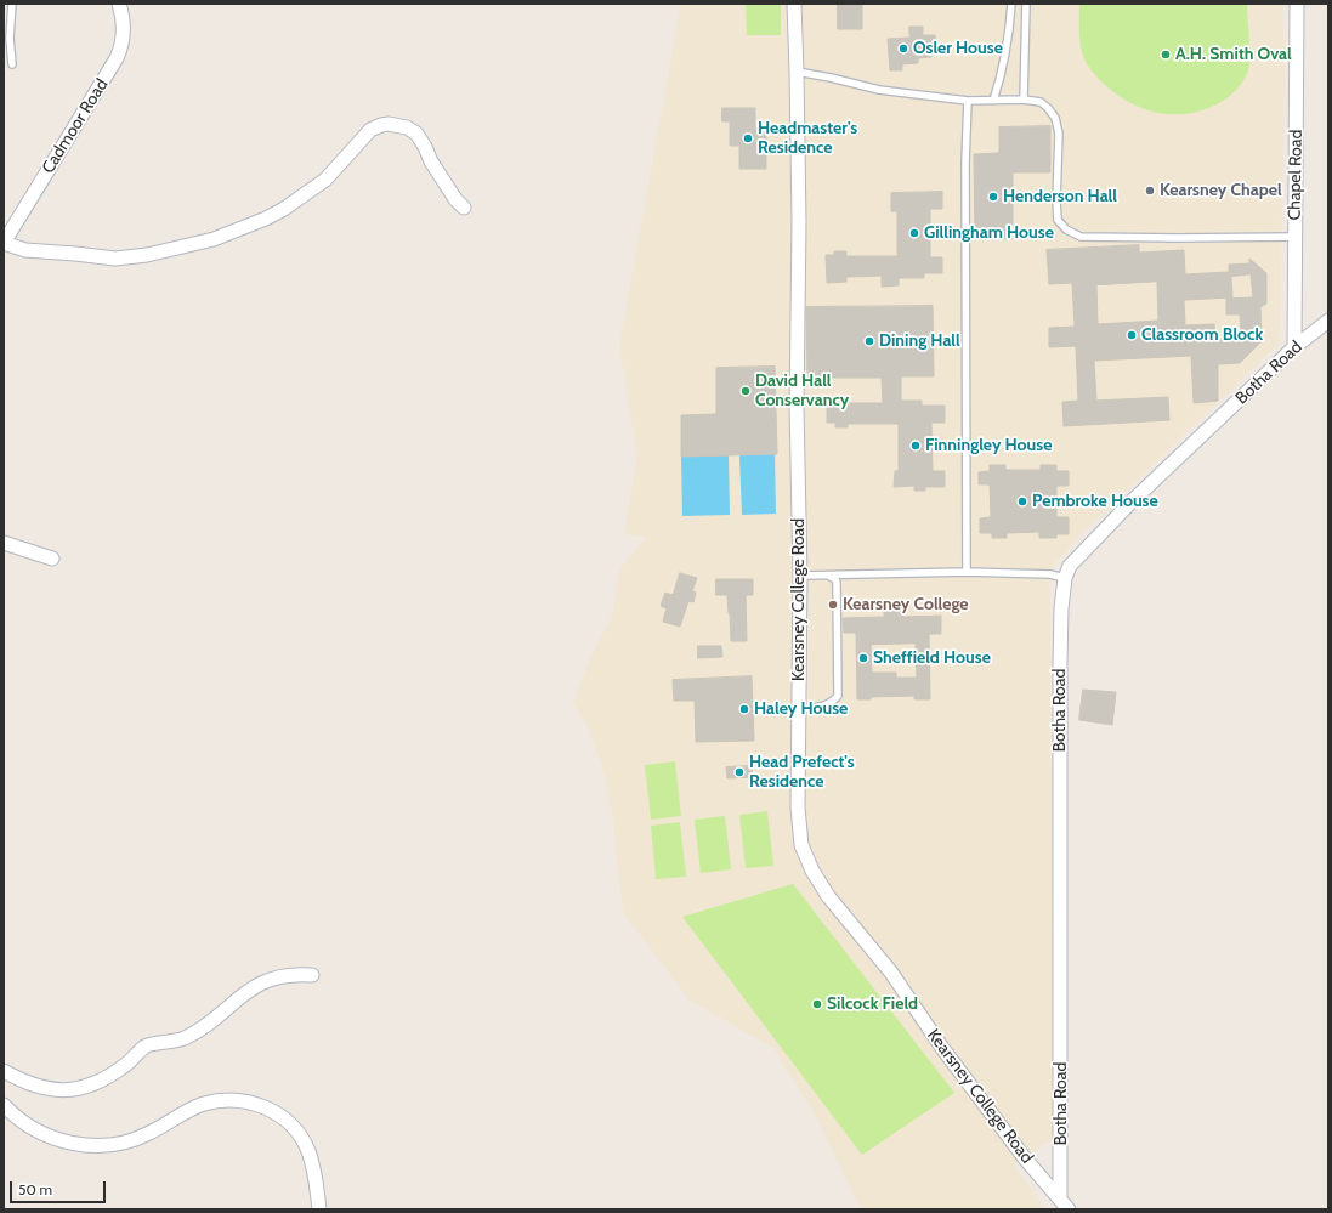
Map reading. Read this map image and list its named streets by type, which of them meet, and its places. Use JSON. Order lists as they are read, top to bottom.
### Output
{
  "streets": {
    "street": [
      "Cadmoor Road",
      "Chapel Road",
      "Botha Road",
      "Kearsney College Road"
    ]
  },
  "crossings": [
    ["Chapel Road", "Botha Road"],
    ["Botha Road", "Kearsney College Road"]
  ],
  "places": [
    "Osler House",
    "A.H. Smith Oval",
    "Headmaster's Residence",
    "Kearsney Chapel",
    "Henderson Hall",
    "Gillingham House",
    "Classroom Block",
    "Dining Hall",
    "David Hall Conservancy",
    "Finningley House",
    "Pembroke House",
    "Kearsney College",
    "Sheffield House",
    "Haley House",
    "Head Prefect's Residence",
    "Silcock Field"
  ],
  "scale_bar": "50 m"
}
